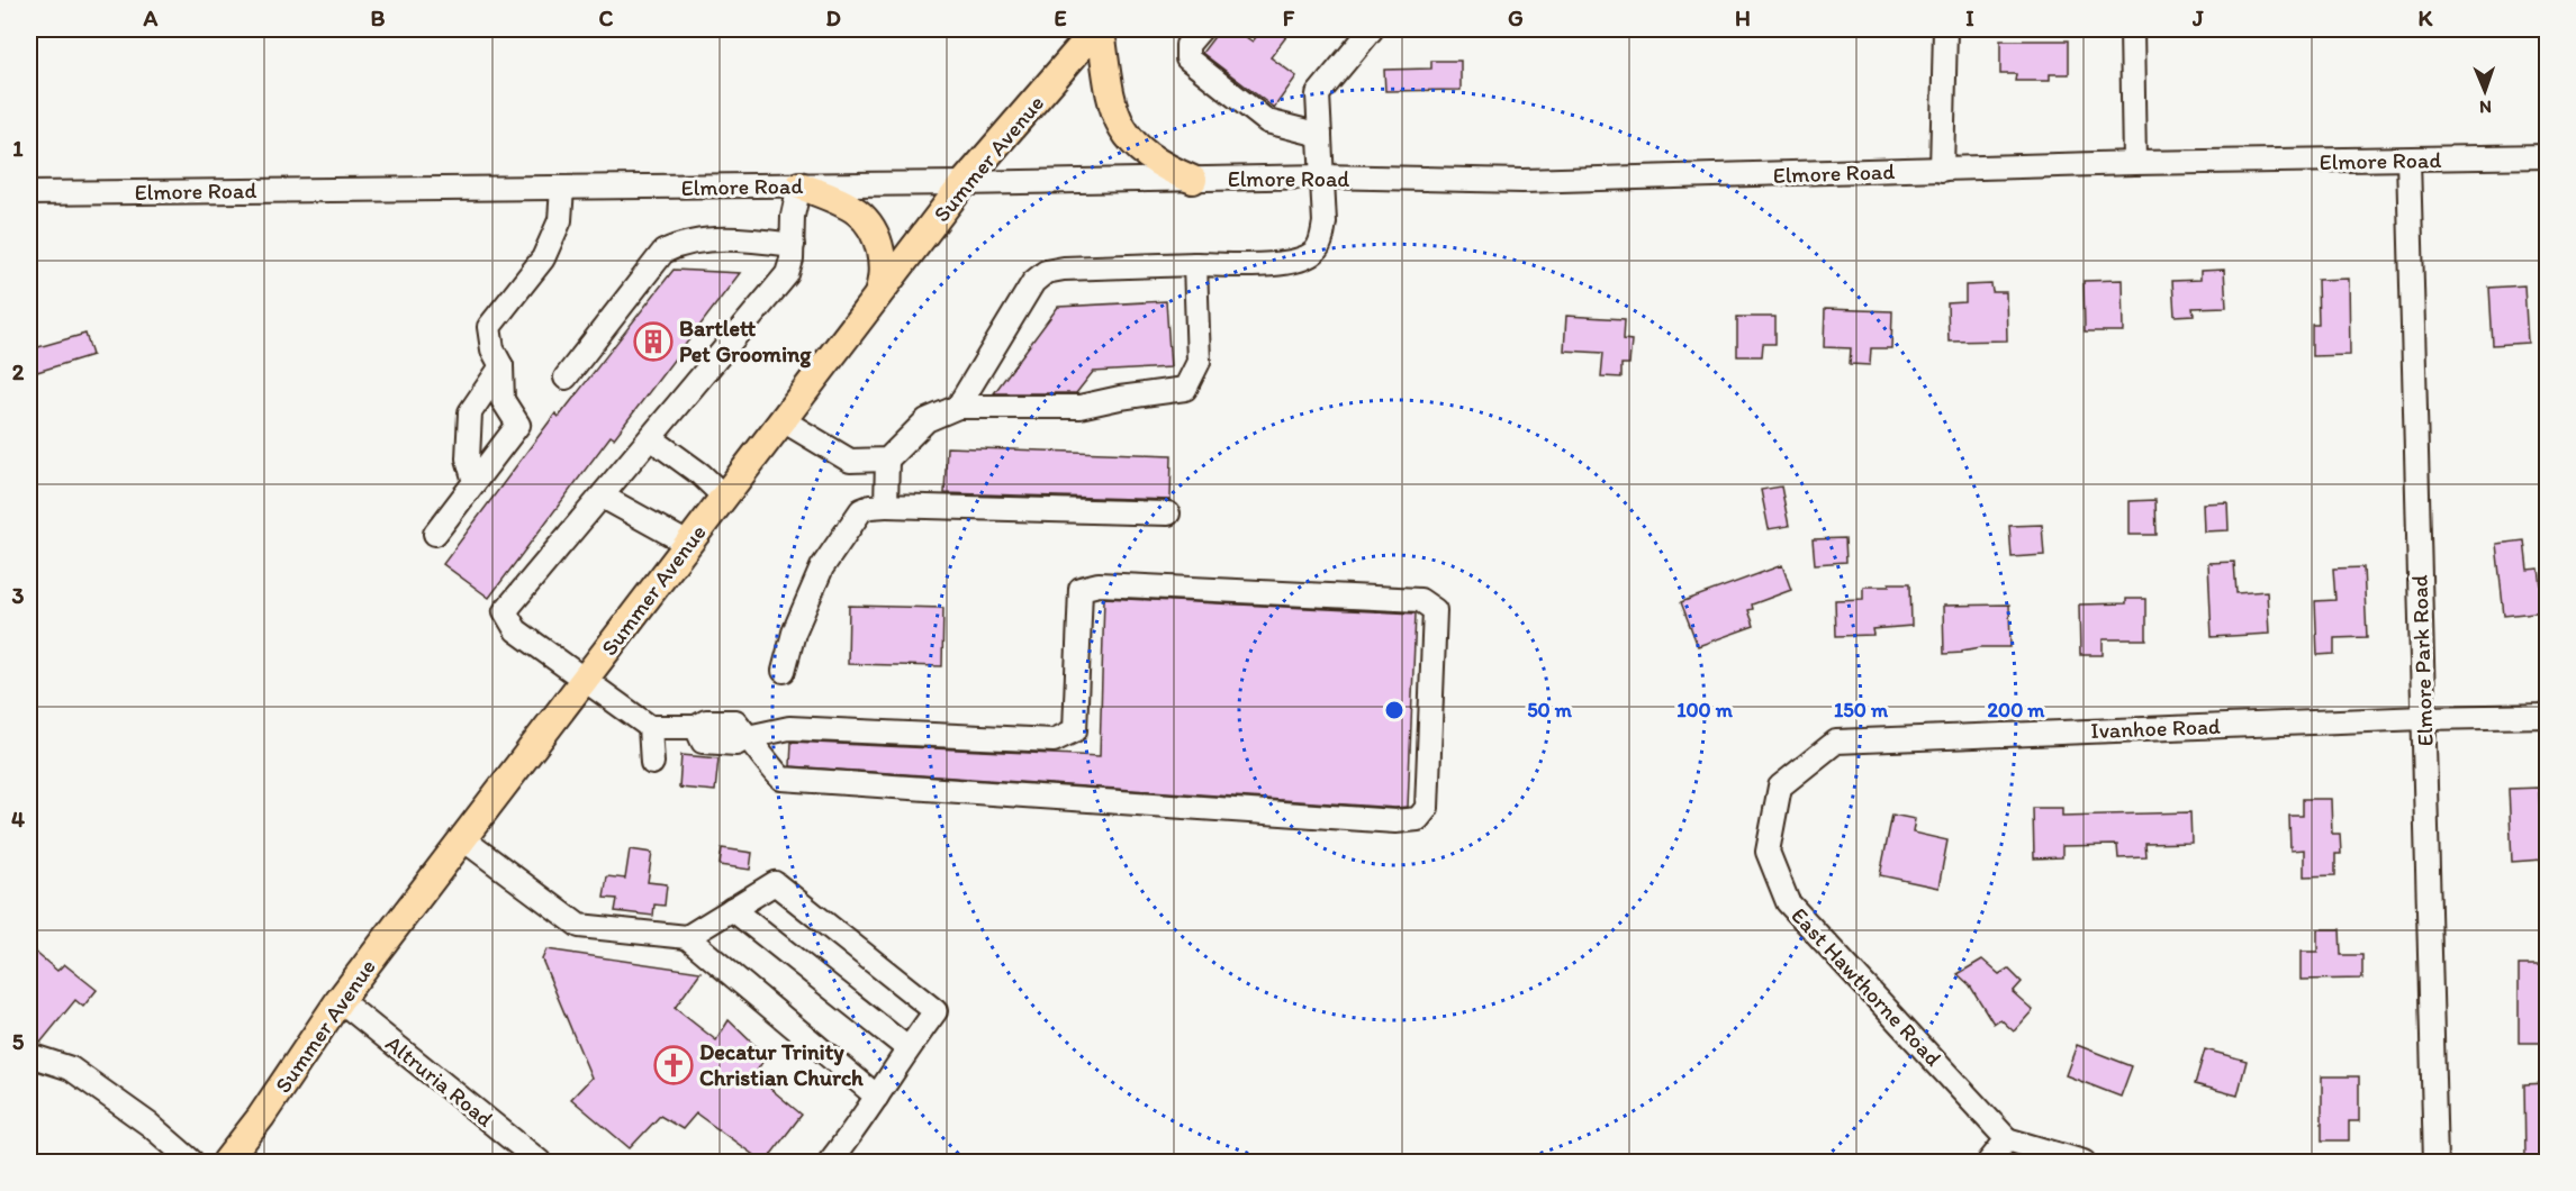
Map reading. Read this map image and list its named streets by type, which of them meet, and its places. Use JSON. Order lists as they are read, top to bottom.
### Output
{
  "streets": {
    "main road": ["Summer Avenue"],
    "street": [
      "Elmore Road",
      "Elmore Park Road",
      "Ivanhoe Road",
      "East Hawthorne Road",
      "Altruria Road"
    ]
  },
  "crossings": [
    ["Summer Avenue", "Elmore Road"],
    ["Summer Avenue", "Altruria Road"],
    ["Elmore Road", "Elmore Park Road"],
    ["Elmore Park Road", "Ivanhoe Road"],
    ["Ivanhoe Road", "East Hawthorne Road"]
  ],
  "places": {
    "building": ["Bartlett Pet Grooming"],
    "church": ["Decatur Trinity Christian Church"]
  },
  "north": "bottom",
  "grid": {
    "columns": [
      "A",
      "B",
      "C",
      "D",
      "E",
      "F",
      "G",
      "H",
      "I",
      "J",
      "K"
    ],
    "rows": [
      "1",
      "2",
      "3",
      "4",
      "5"
    ]
  },
  "rings": [
    "50 m",
    "100 m",
    "150 m",
    "200 m"
  ]
}
